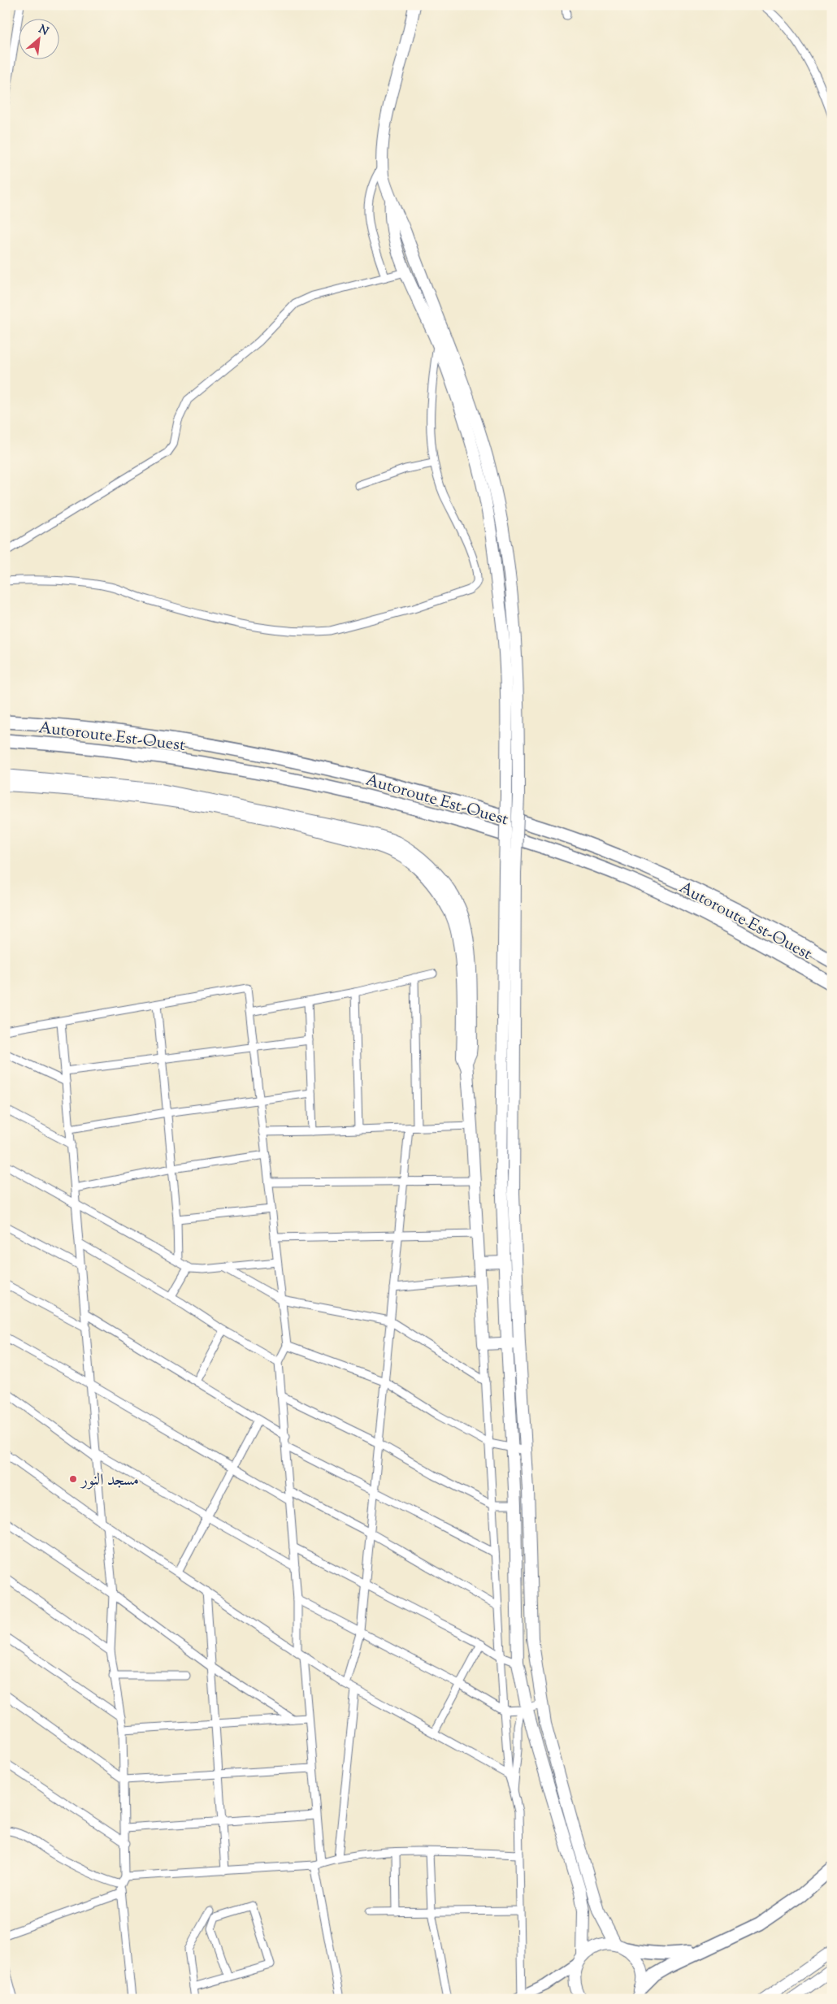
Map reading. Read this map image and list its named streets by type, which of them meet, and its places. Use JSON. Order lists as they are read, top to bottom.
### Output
{
  "streets": {
    "highway": ["Autoroute Est-Ouest"]
  },
  "places": ["مسجد النور"],
  "north": "top right"
}
